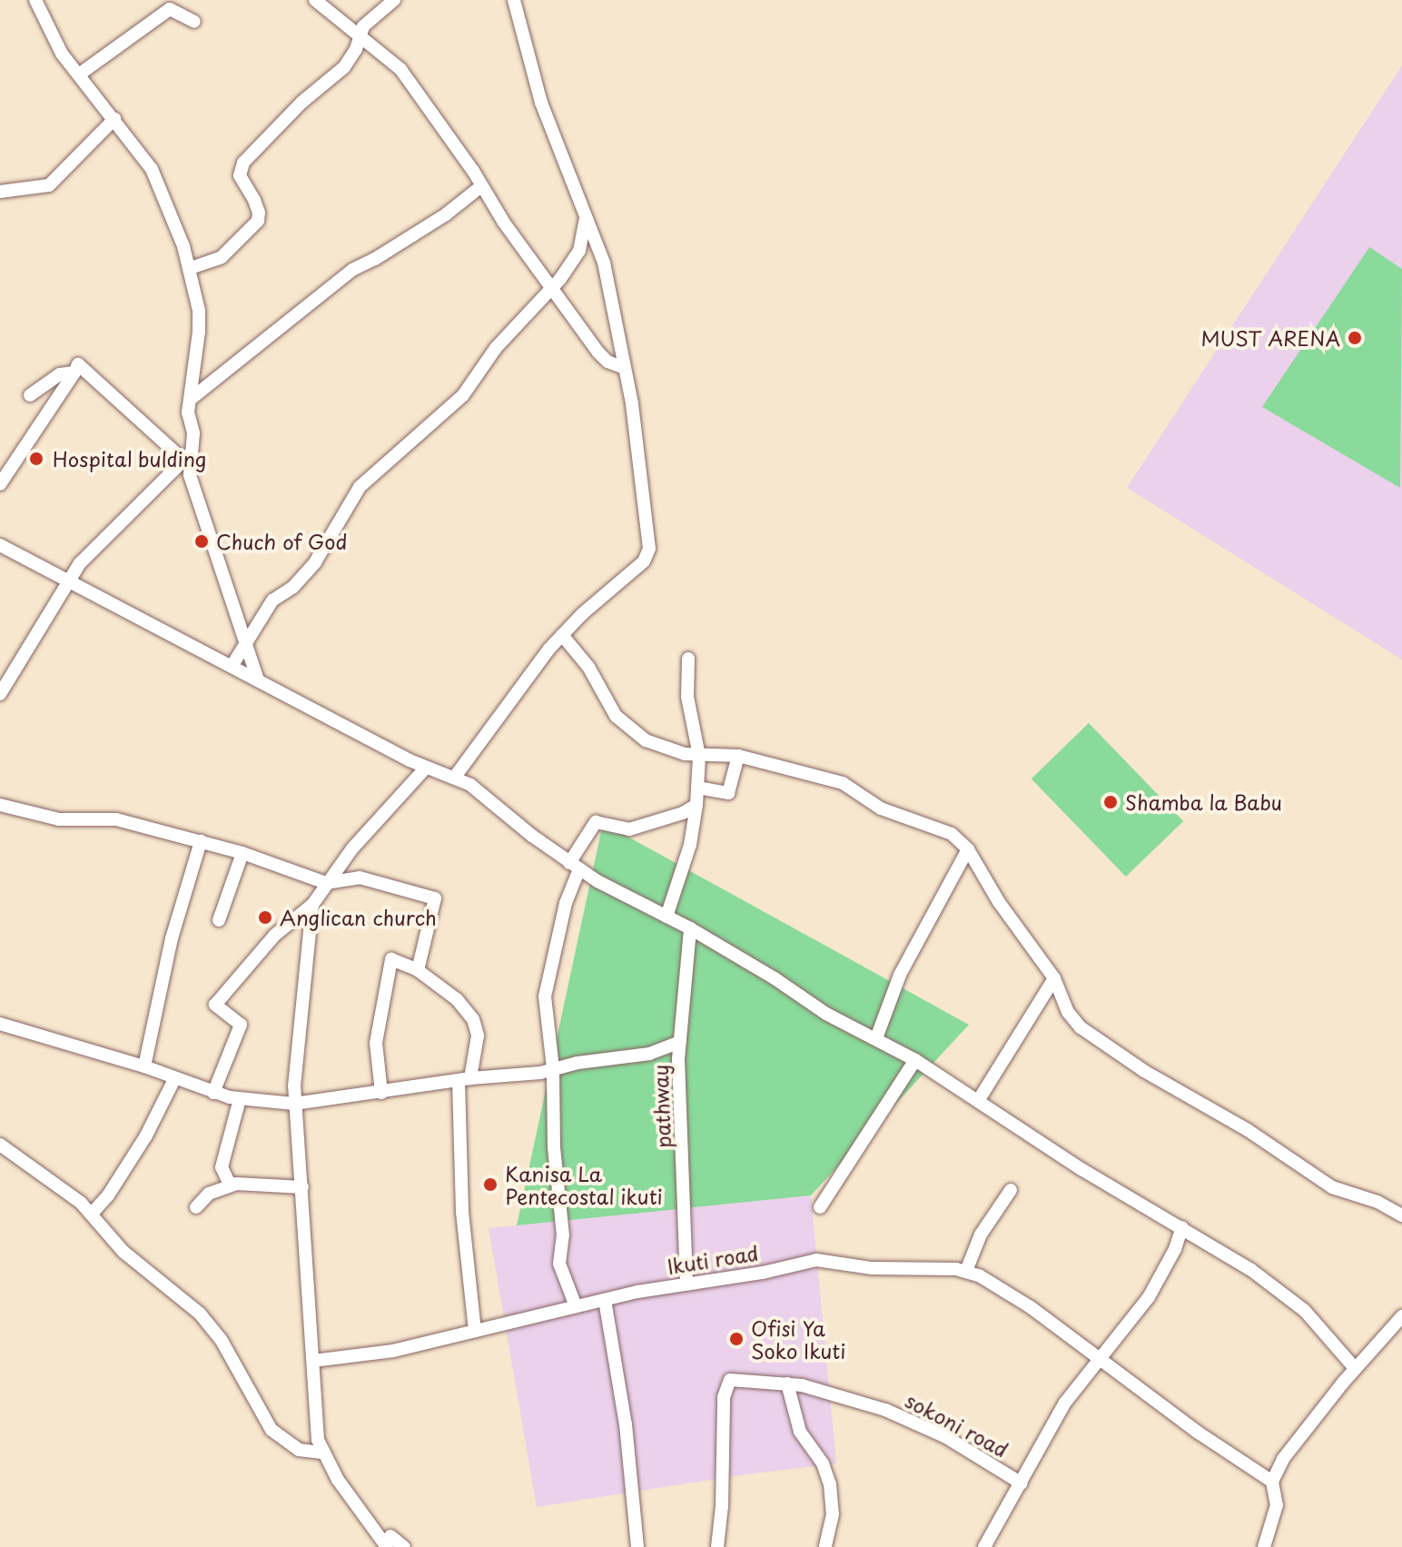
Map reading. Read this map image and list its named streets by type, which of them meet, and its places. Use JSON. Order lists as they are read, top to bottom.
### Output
{
  "streets": {
    "street": ["pathway", "Ikuti road", "sokoni road"]
  },
  "crossings": [
    ["pathway", "Ikuti road"]
  ],
  "places": [
    "MUST ARENA",
    "Hospital bulding",
    "Chuch of God",
    "Shamba la Babu",
    "Anglican church",
    "Kanisa La Pentecostal ikuti",
    "Ofisi Ya Soko Ikuti"
  ]
}
